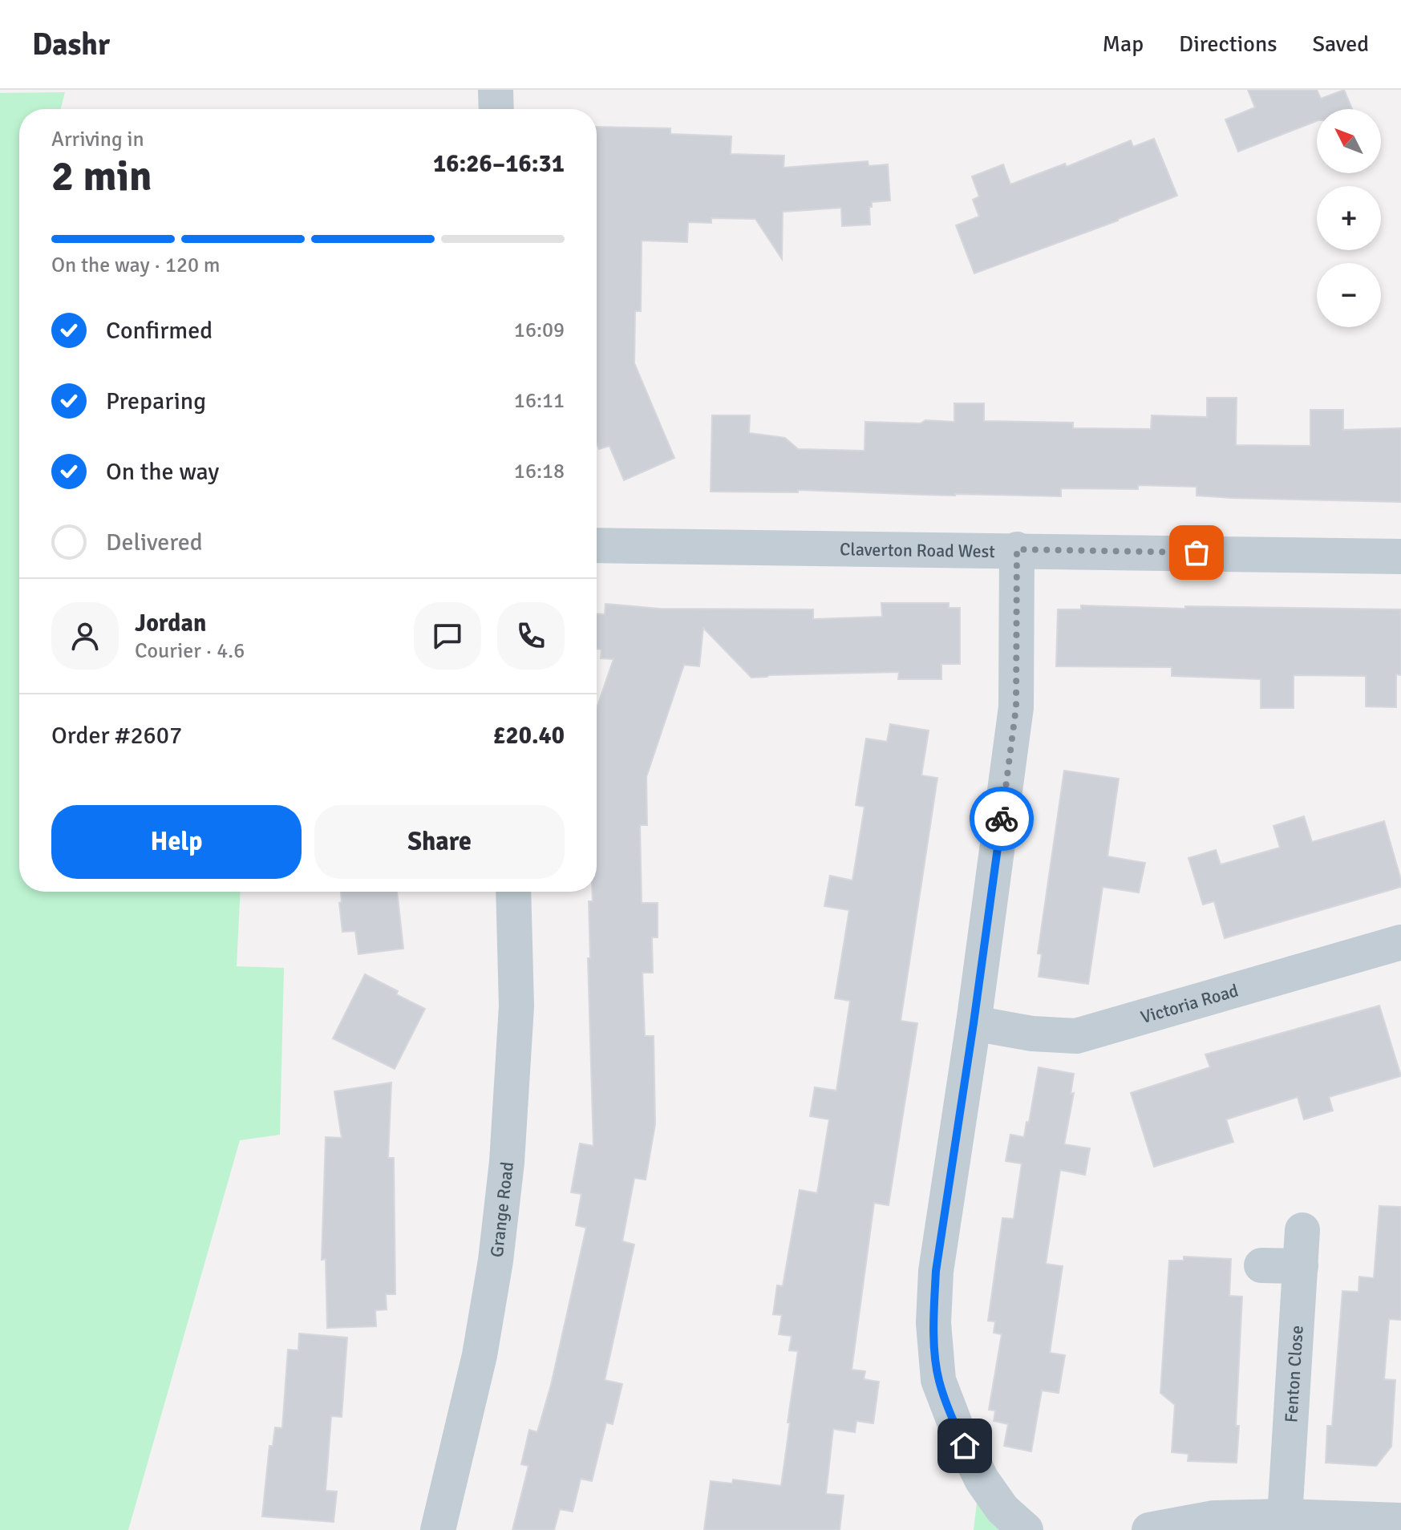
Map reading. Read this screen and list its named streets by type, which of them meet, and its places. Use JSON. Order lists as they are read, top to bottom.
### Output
{
  "streets": {
    "street": [
      "Claverton Road West",
      "Victoria Road",
      "Grange Road",
      "Fenton Close"
    ]
  },
  "north": "top left",
  "page": {
    "header": "Dashr",
    "nav": ["Map", "Directions", "Saved"],
    "map_buttons": ["+", "−"],
    "heading": ["2 min", "Arriving in", "16:26–16:31"],
    "panel": [
      "Jordan",
      "Courier · 4.6",
      "Order #2607",
      "£20.40"
    ],
    "bar": "On the way · 120 m",
    "list": [
      ["Confirmed", "16:09"],
      ["Preparing", "16:11"],
      ["On the way", "16:18"],
      "Delivered"
    ],
    "buttons": ["Help", "Share"]
  }
}
